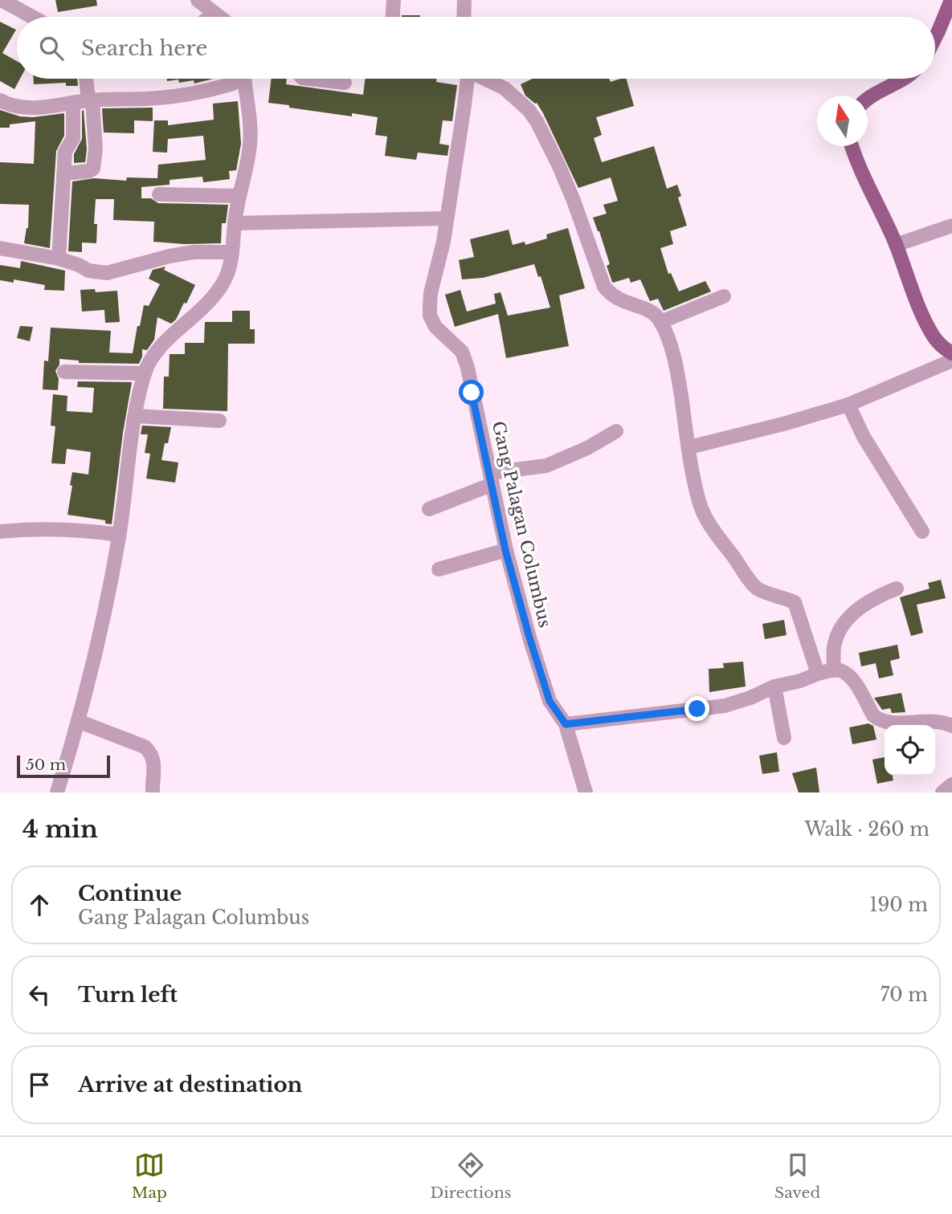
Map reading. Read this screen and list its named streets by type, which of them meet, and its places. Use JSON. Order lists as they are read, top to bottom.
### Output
{
  "streets": {
    "street": ["Gang Palagan Columbus"]
  },
  "scale_bar": "50 m",
  "north": "top",
  "page": {
    "search": "Search here",
    "scale": "50 m",
    "heading": ["4 min", "Walk · 260 m"],
    "list": [
      ["Continue", "Gang Palagan Columbus", "190 m"],
      ["Turn left", "70 m"],
      "Arrive at destination"
    ],
    "nav": ["Map", "Directions", "Saved"]
  }
}
